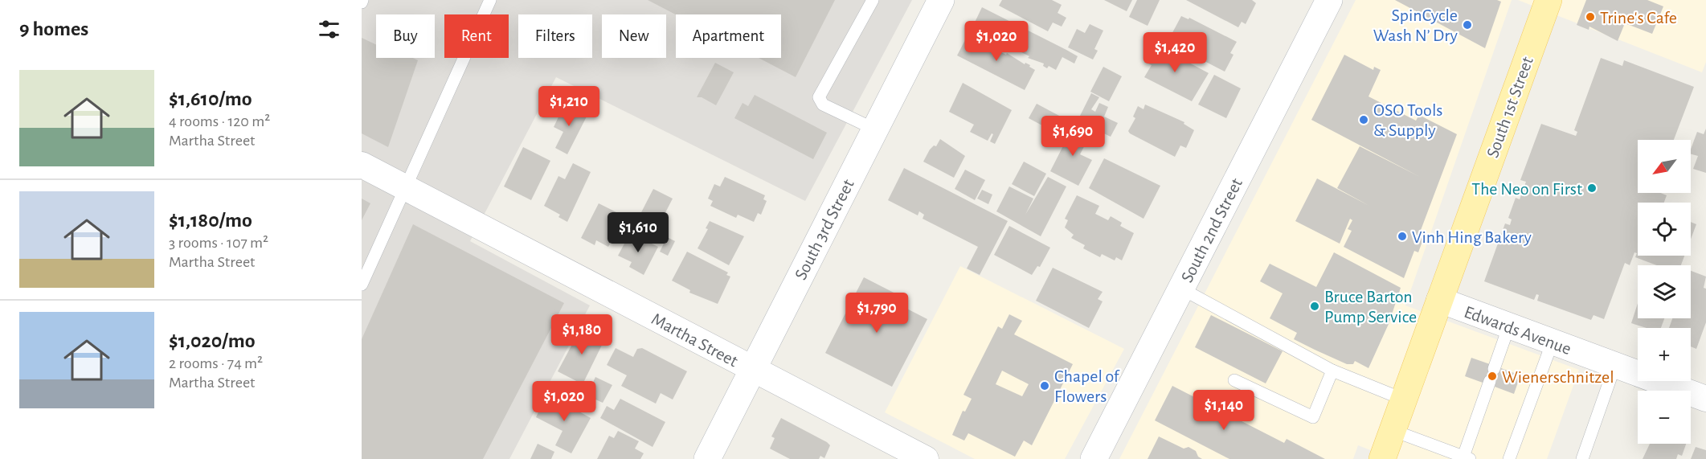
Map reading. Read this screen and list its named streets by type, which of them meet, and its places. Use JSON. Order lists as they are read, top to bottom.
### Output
{
  "streets": {
    "main road": ["South 1st Street"],
    "street": [
      "South 3rd Street",
      "South 2nd Street",
      "Edwards Avenue",
      "Martha Street"
    ]
  },
  "crossings": [
    ["South 1st Street", "Edwards Avenue"],
    ["South 3rd Street", "Martha Street"]
  ],
  "places": [
    "Trine's Cafe",
    "SpinCycle Wash N’ Dry",
    "OSO Tools & Supply",
    "The Neo on First",
    "Vinh Hing Bakery",
    "Bruce Barton Pump Service",
    "Wienerschnitzel",
    "Chapel of Flowers"
  ],
  "north": "bottom left",
  "page": {
    "heading": "9 homes",
    "chip": [
      "Buy",
      "Rent",
      "Filters",
      "New",
      "Apartment"
    ],
    "price": [
      "$1,020",
      "$1,420",
      "$1,210",
      "$1,690",
      "$1,610",
      "$1,790",
      "$1,180",
      "$1,020",
      "$1,140"
    ],
    "list": [
      {
        "name": "$1,610/mo",
        "note": "4 rooms · 120 m² · Martha Street"
      },
      {
        "name": "$1,180/mo",
        "note": "3 rooms · 107 m² · Martha Street"
      },
      {
        "name": "$1,020/mo",
        "note": "2 rooms · 74 m² · Martha Street"
      }
    ],
    "map_buttons": ["+", "−"]
  }
}
